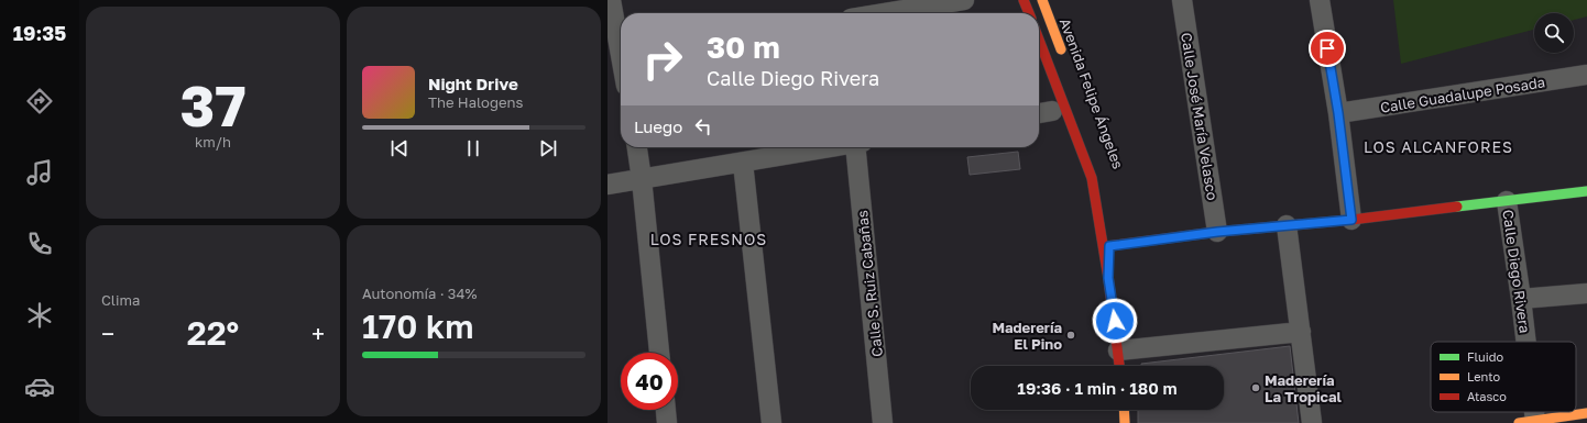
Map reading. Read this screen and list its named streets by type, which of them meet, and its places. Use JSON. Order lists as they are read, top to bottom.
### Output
{
  "streets": {
    "street": [
      "Avenida Felipe Ángeles",
      "Calle Guadalupe Posada",
      "Calle José María Velasco",
      "Calle Diego Rivera",
      "Calle S. Ruiz Cabañas"
    ]
  },
  "crossings": [
    ["Avenida Felipe Ángeles", "Calle Diego Rivera"],
    ["Calle José María Velasco", "Calle Diego Rivera"]
  ],
  "districts": ["LOS ALCANFORES", "LOS FRESNOS"],
  "places": ["Maderería El Pino", "Maderería La Tropical"],
  "legend": ["Fluido", "Lento", "Atasco"],
  "page": {
    "tabs": "19:35",
    "tile": [
      ["37", "km/h"],
      "Clima",
      ["Autonomía · 34%", "170 km"]
    ],
    "turn": ["30 m", "Calle Diego Rivera"],
    "song": ["Night Drive", "The Halogens"],
    "then": "Luego",
    "heat": ["−", "22°", "+"],
    "limit": "40",
    "trip": "19:36 · 1 min · 180 m"
  }
}
